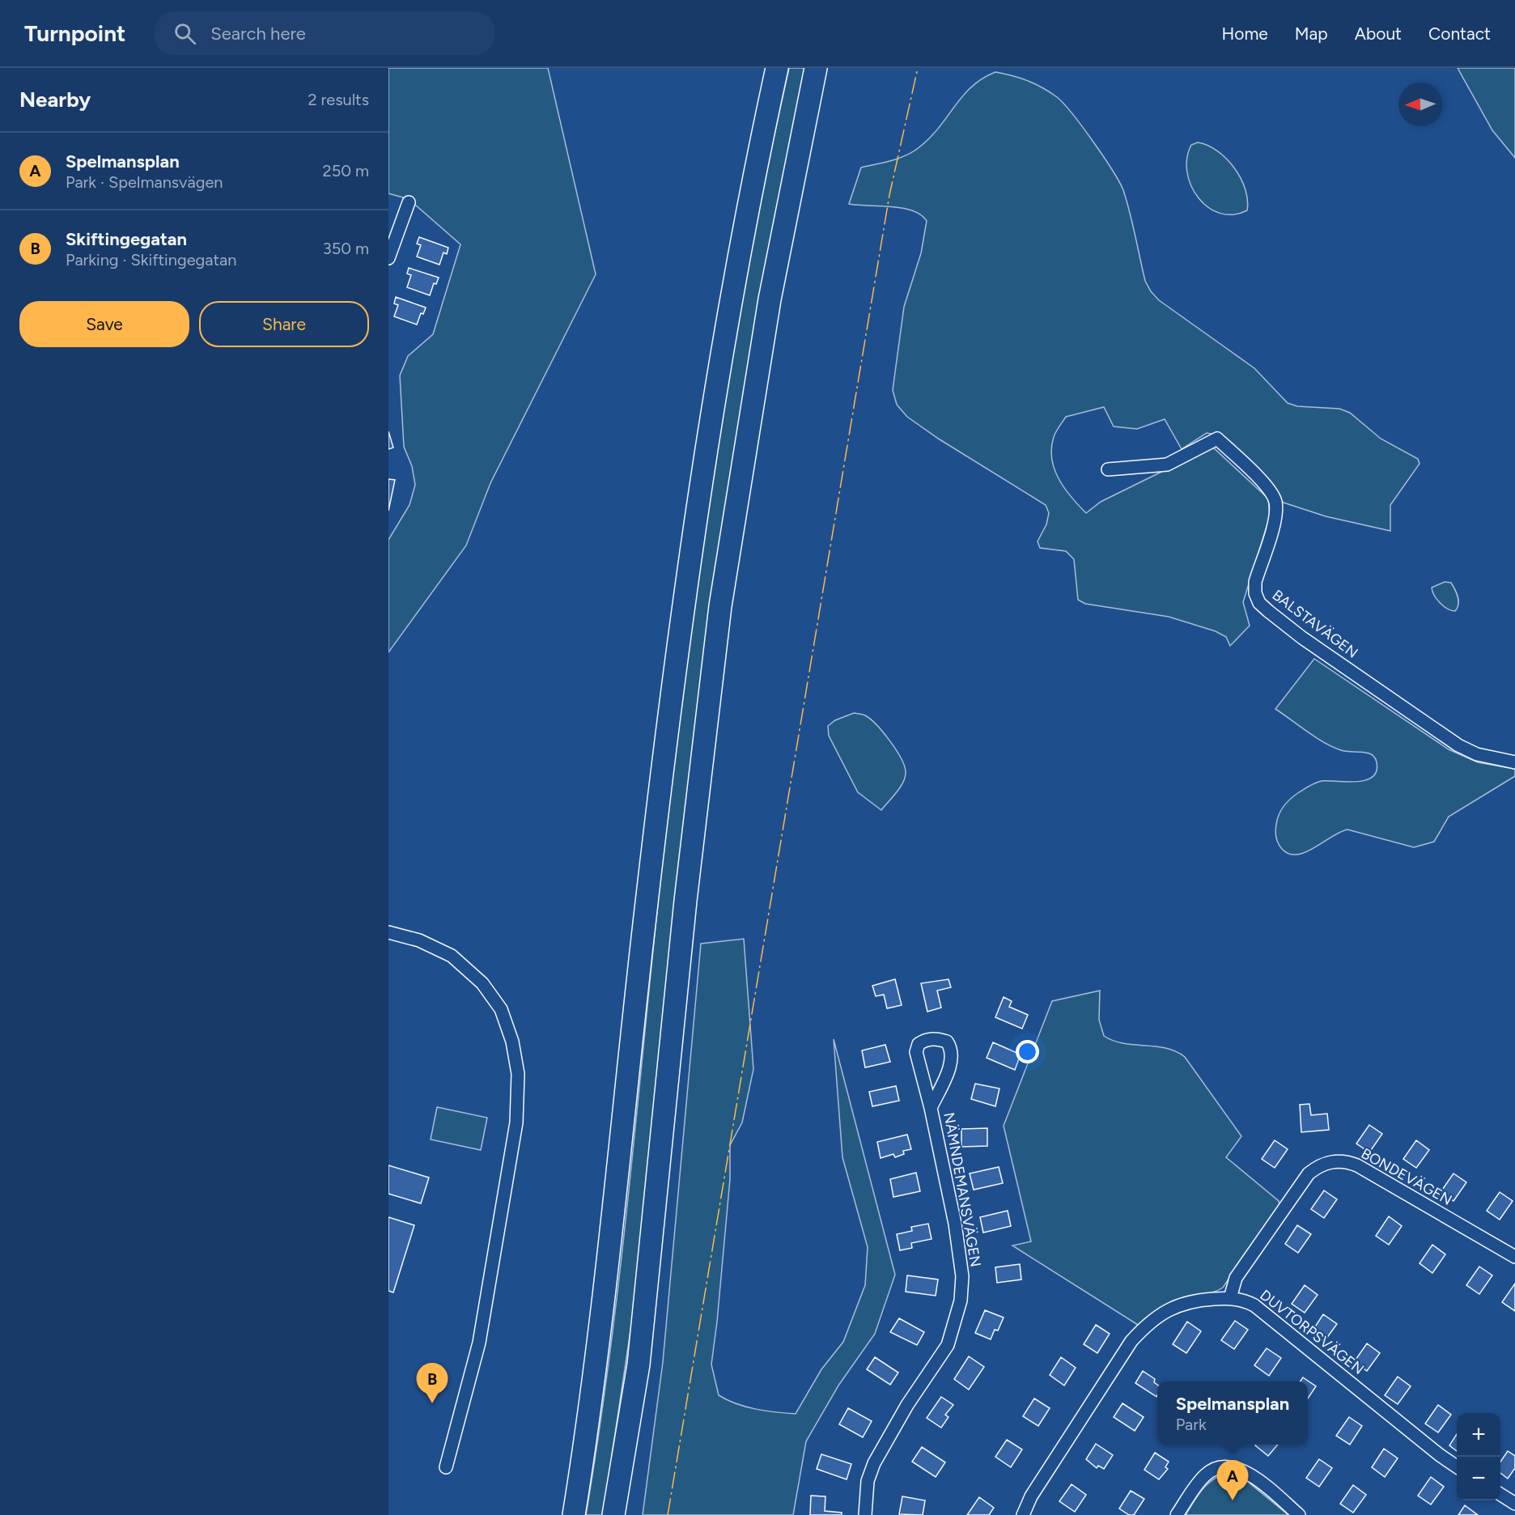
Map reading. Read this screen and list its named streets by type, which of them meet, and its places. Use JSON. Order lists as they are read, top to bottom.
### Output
{
  "streets": {
    "street": [
      "BALSTAVÄGEN",
      "BONDEVÄGEN",
      "NÄMNDEMANSVÄGEN",
      "DUVTORPSVÄGEN"
    ]
  },
  "crossings": [
    ["BONDEVÄGEN", "DUVTORPSVÄGEN"]
  ],
  "north": "left",
  "page": {
    "header": "Turnpoint",
    "search": "Search here",
    "nav": [
      "Home",
      "Map",
      "About",
      "Contact"
    ],
    "heading": ["Nearby", "2 results"],
    "list": [
      {
        "mark": "A",
        "name": "Spelmansplan",
        "note": "Park · Spelmansvägen",
        "value": "250 m"
      },
      {
        "mark": "B",
        "name": "Skiftingegatan",
        "note": "Parking · Skiftingegatan",
        "value": "350 m"
      }
    ],
    "buttons": ["Save", "Share"],
    "pins": ["B", "A"],
    "popup": ["Spelmansplan", "Park"],
    "map_buttons": ["+", "−"]
  }
}
